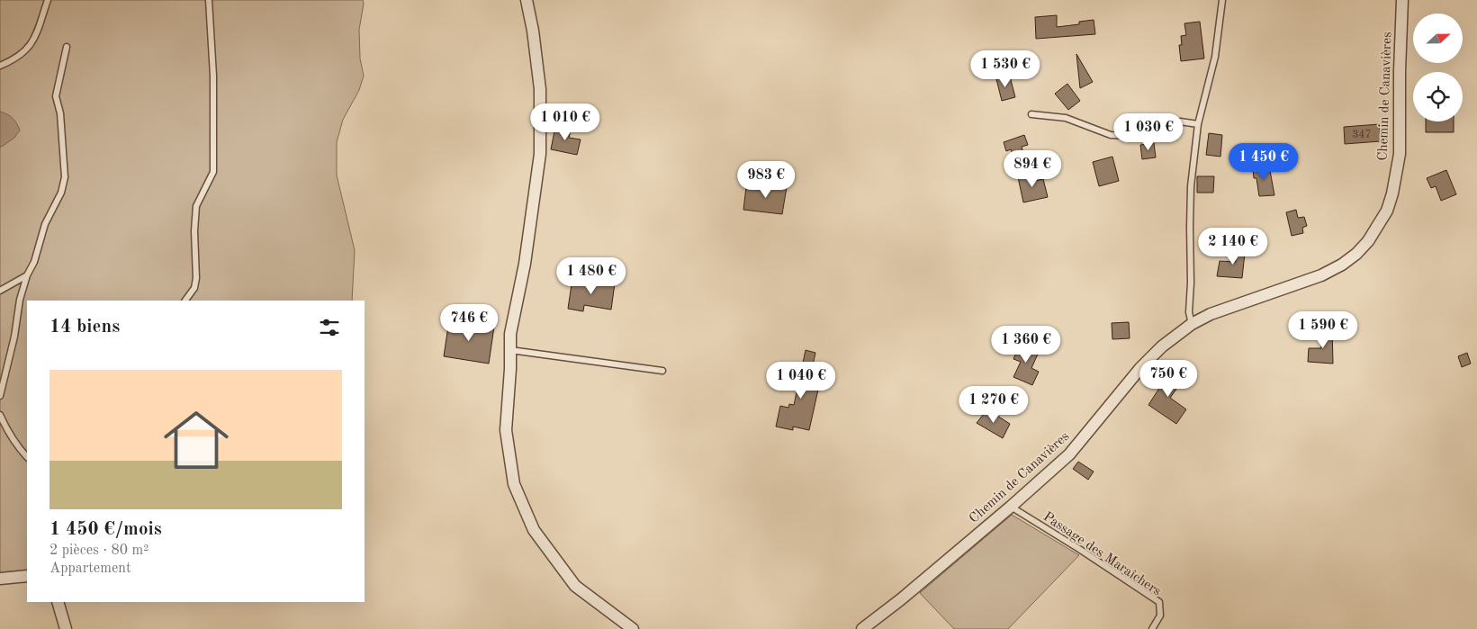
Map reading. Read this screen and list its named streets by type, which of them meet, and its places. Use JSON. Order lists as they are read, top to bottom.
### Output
{
  "streets": {
    "street": ["Chemin de Canavières"],
    "lane": ["Passage des Maraîchers"]
  },
  "crossings": [
    ["Chemin de Canavières", "Passage des Maraîchers"]
  ],
  "house_numbers": ["347"],
  "north": "right",
  "page": {
    "price": [
      "1 530 €",
      "1 010 €",
      "1 030 €",
      "1 450 €",
      "894 €",
      "983 €",
      "2 140 €",
      "1 480 €",
      "746 €",
      "1 590 €",
      "1 360 €",
      "750 €",
      "1 040 €",
      "1 270 €"
    ],
    "heading": "14 biens",
    "list": [
      {
        "name": "1 450 €/mois",
        "note": "2 pièces · 80 m² · Appartement"
      }
    ]
  }
}
